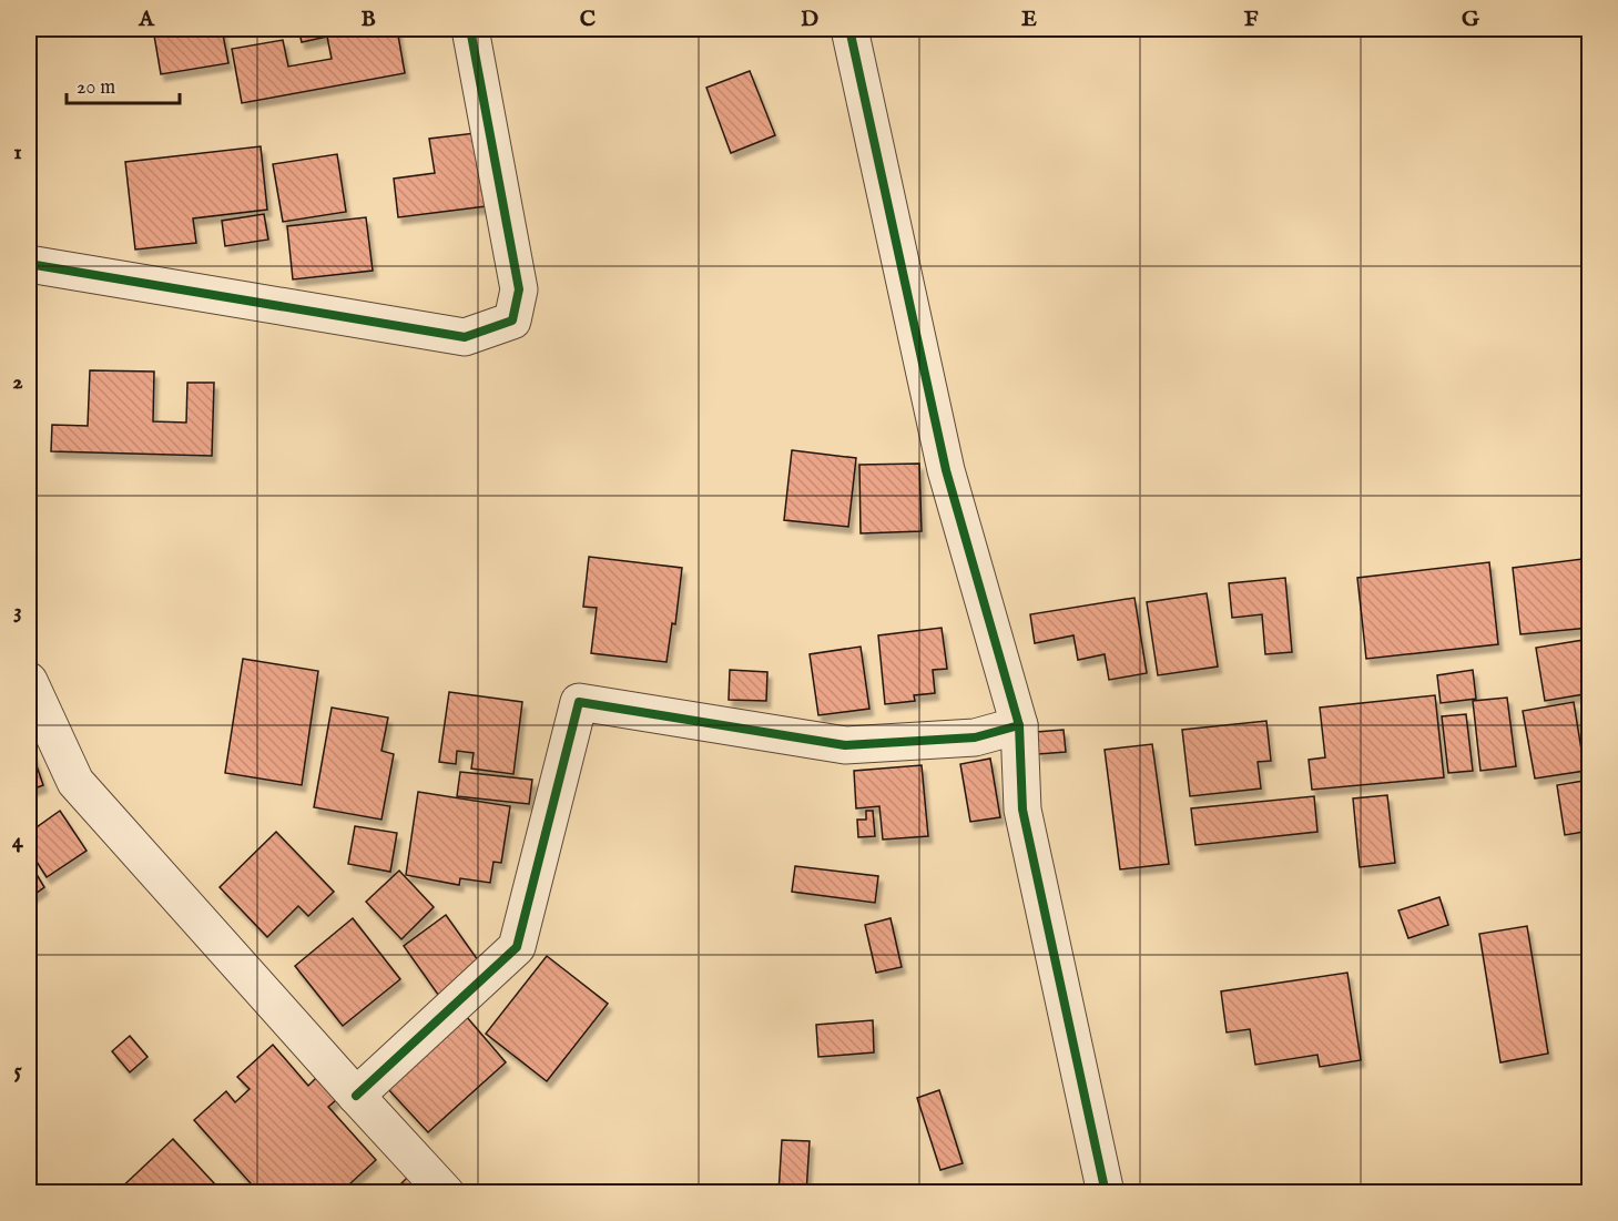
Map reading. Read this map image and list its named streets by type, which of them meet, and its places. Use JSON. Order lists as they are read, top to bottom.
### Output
{
  "scale_bar": "20 m",
  "grid": {
    "columns": [
      "A",
      "B",
      "C",
      "D",
      "E",
      "F",
      "G"
    ],
    "rows": [
      "1",
      "2",
      "3",
      "4",
      "5"
    ]
  }
}
